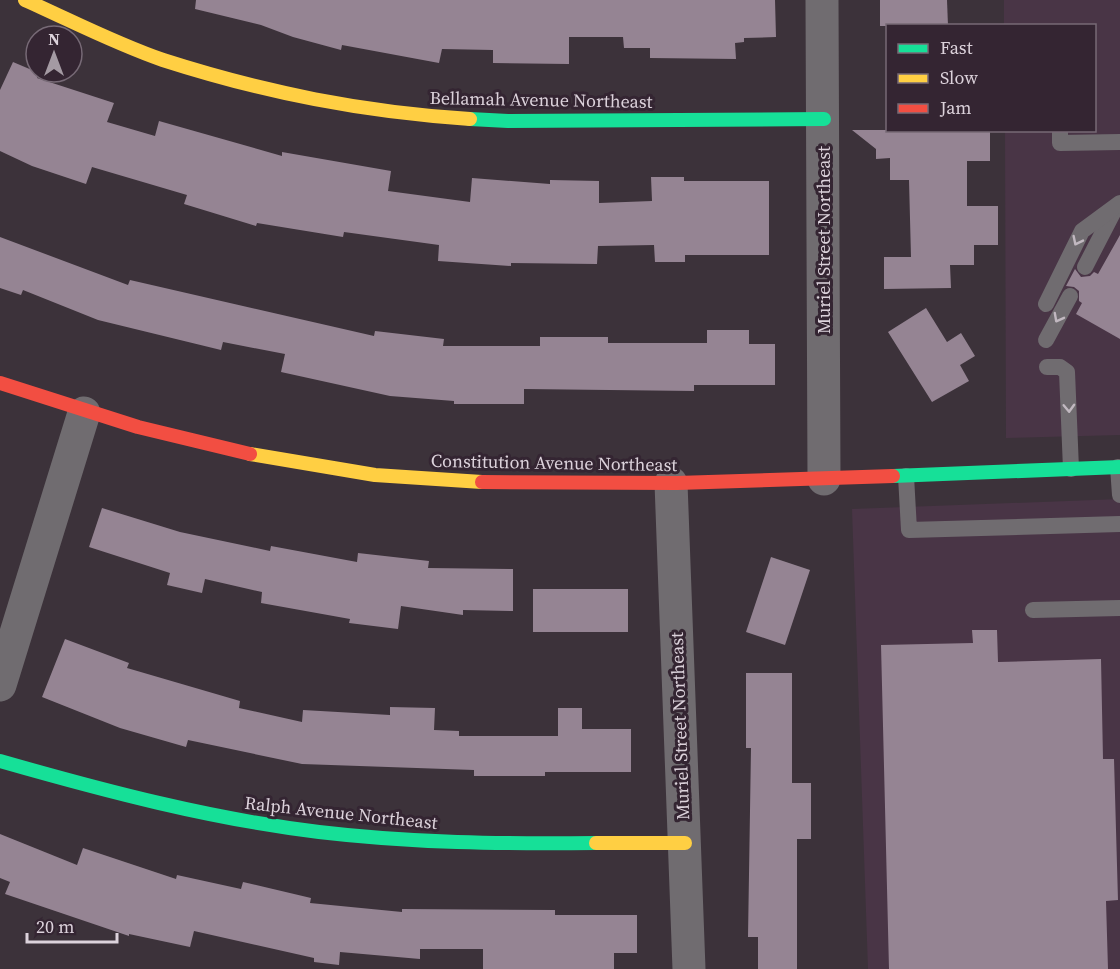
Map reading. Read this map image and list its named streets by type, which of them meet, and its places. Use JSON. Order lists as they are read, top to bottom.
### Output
{
  "streets": {
    "street": [
      "Bellamah Avenue Northeast",
      "Muriel Street Northeast",
      "Constitution Avenue Northeast",
      "Ralph Avenue Northeast"
    ]
  },
  "crossings": [
    ["Bellamah Avenue Northeast", "Muriel Street Northeast"],
    ["Muriel Street Northeast", "Constitution Avenue Northeast"],
    ["Muriel Street Northeast", "Ralph Avenue Northeast"]
  ],
  "legend": ["Fast", "Slow", "Jam"],
  "scale_bar": "20 m",
  "north": "top"
}
